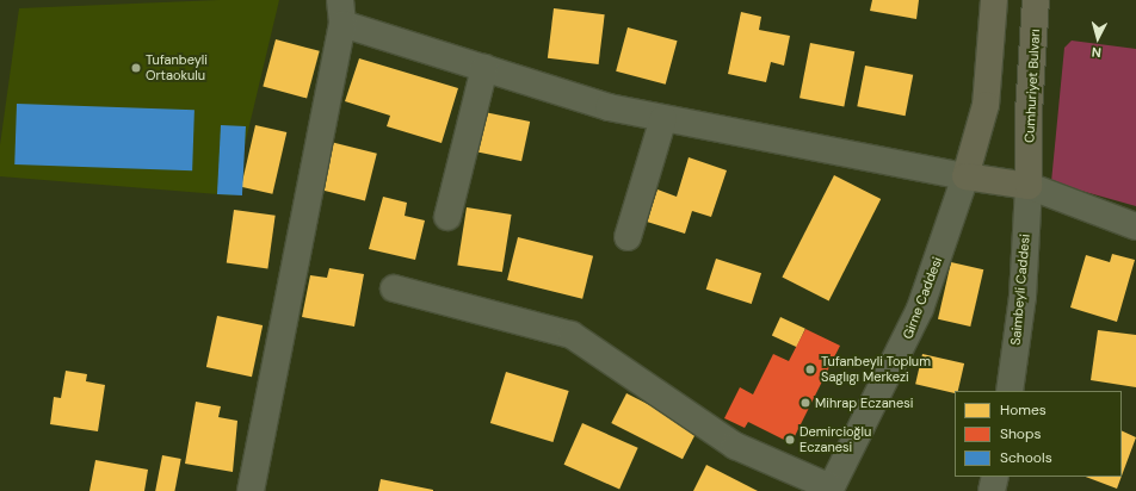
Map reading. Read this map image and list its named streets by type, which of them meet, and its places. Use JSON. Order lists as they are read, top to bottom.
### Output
{
  "streets": {
    "main road": ["Cumhuriyet Bulvarı"],
    "street": ["Saimbeyli Caddesi", "Girne Caddesi"]
  },
  "crossings": [
    ["Cumhuriyet Bulvarı", "Saimbeyli Caddesi"]
  ],
  "places": [
    "Tufanbeyli Ortaokulu",
    "Tufanbeyli Toplum Saglıgı Merkezi",
    "Mihrap Eczanesi",
    "Demircioğlu Eczanesi"
  ],
  "legend": ["Homes", "Shops", "Schools"],
  "north": "bottom"
}
